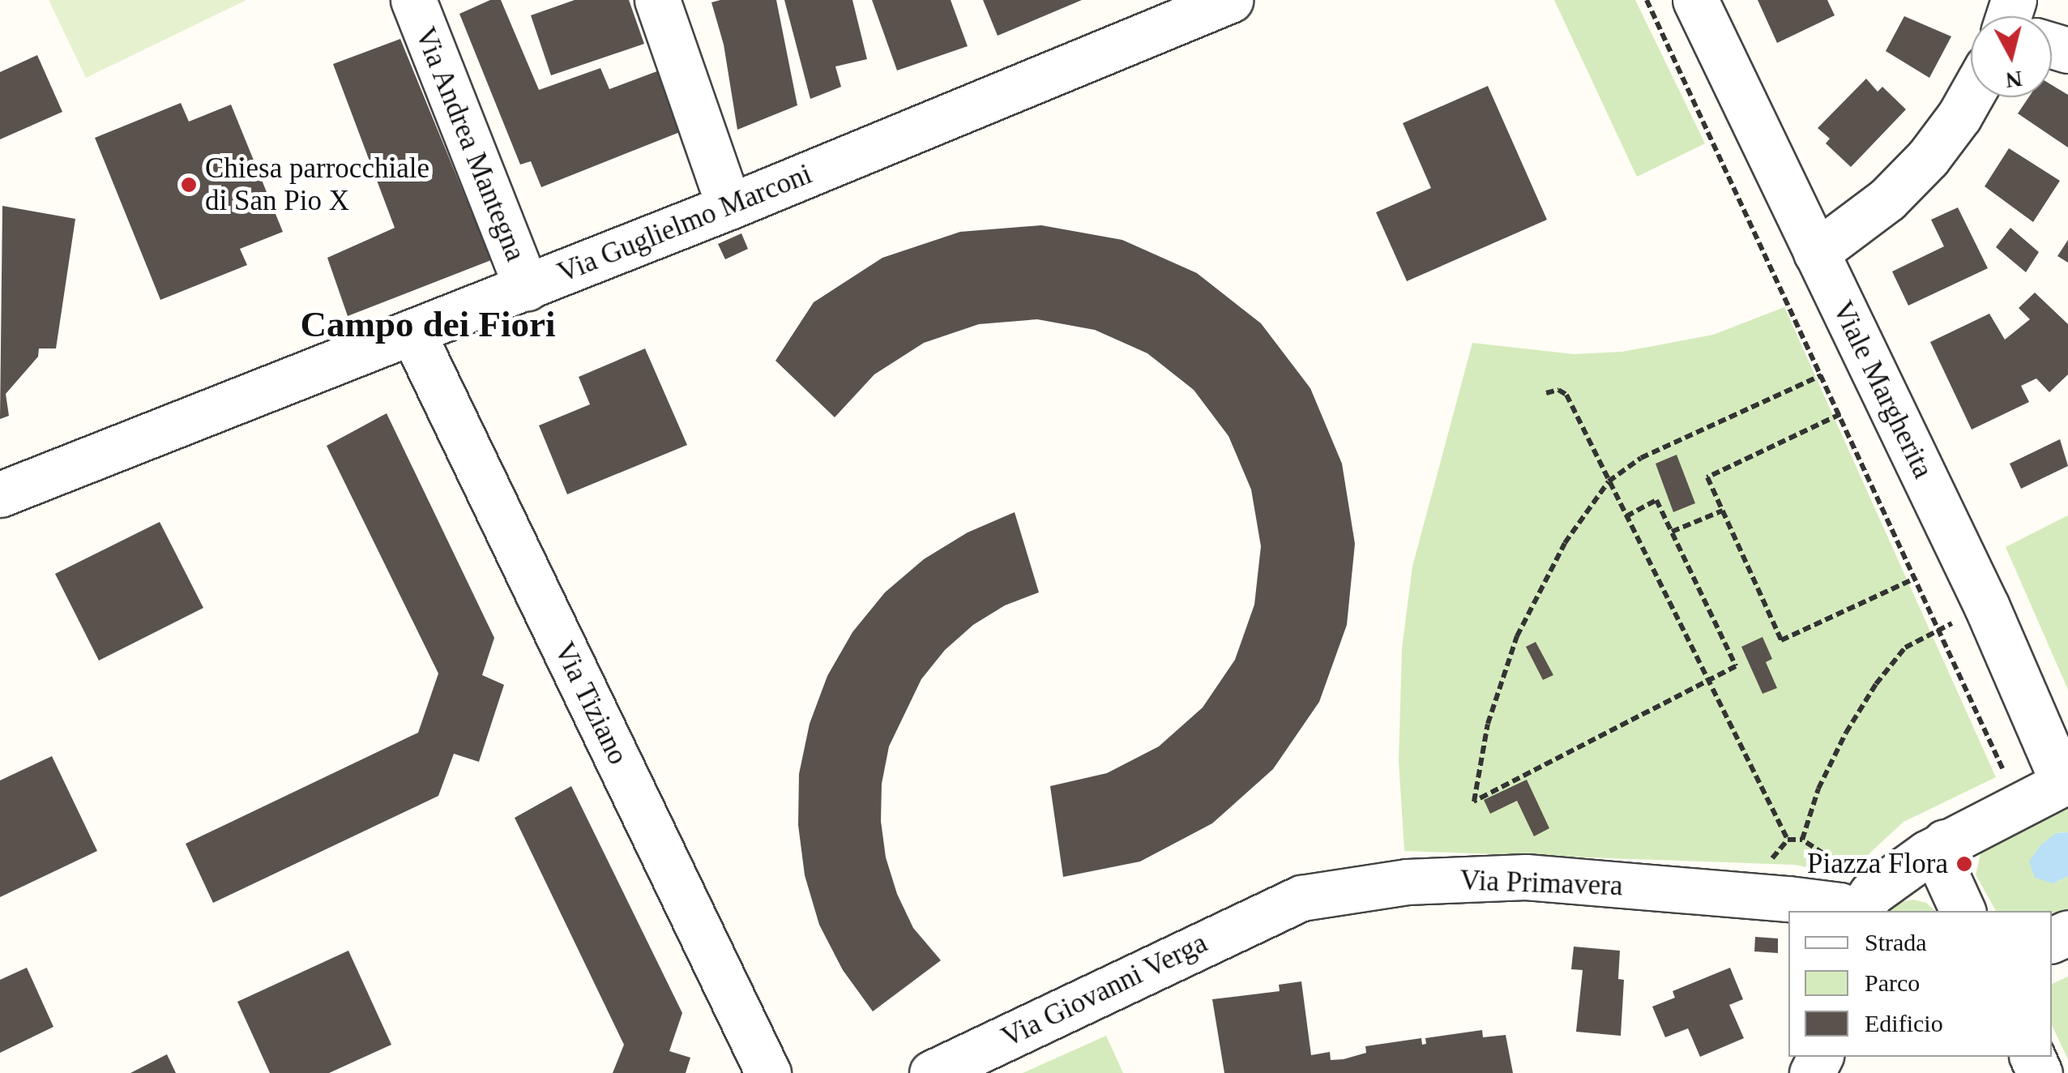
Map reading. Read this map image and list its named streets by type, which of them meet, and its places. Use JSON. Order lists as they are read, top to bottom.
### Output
{
  "streets": {
    "street": [
      "Via Andrea Mantegna",
      "Via Guglielmo Marconi",
      "Viale Margherita",
      "Via Tiziano",
      "Via Primavera",
      "Via Giovanni Verga"
    ]
  },
  "crossings": [
    ["Via Andrea Mantegna", "Via Guglielmo Marconi"],
    ["Via Guglielmo Marconi", "Via Tiziano"],
    ["Via Primavera", "Via Giovanni Verga"]
  ],
  "districts": ["Campo dei Fiori"],
  "places": ["Chiesa parrocchiale di San Pio X", "Piazza Flora"],
  "legend": ["Strada", "Parco", "Edificio"],
  "north": "bottom"
}
